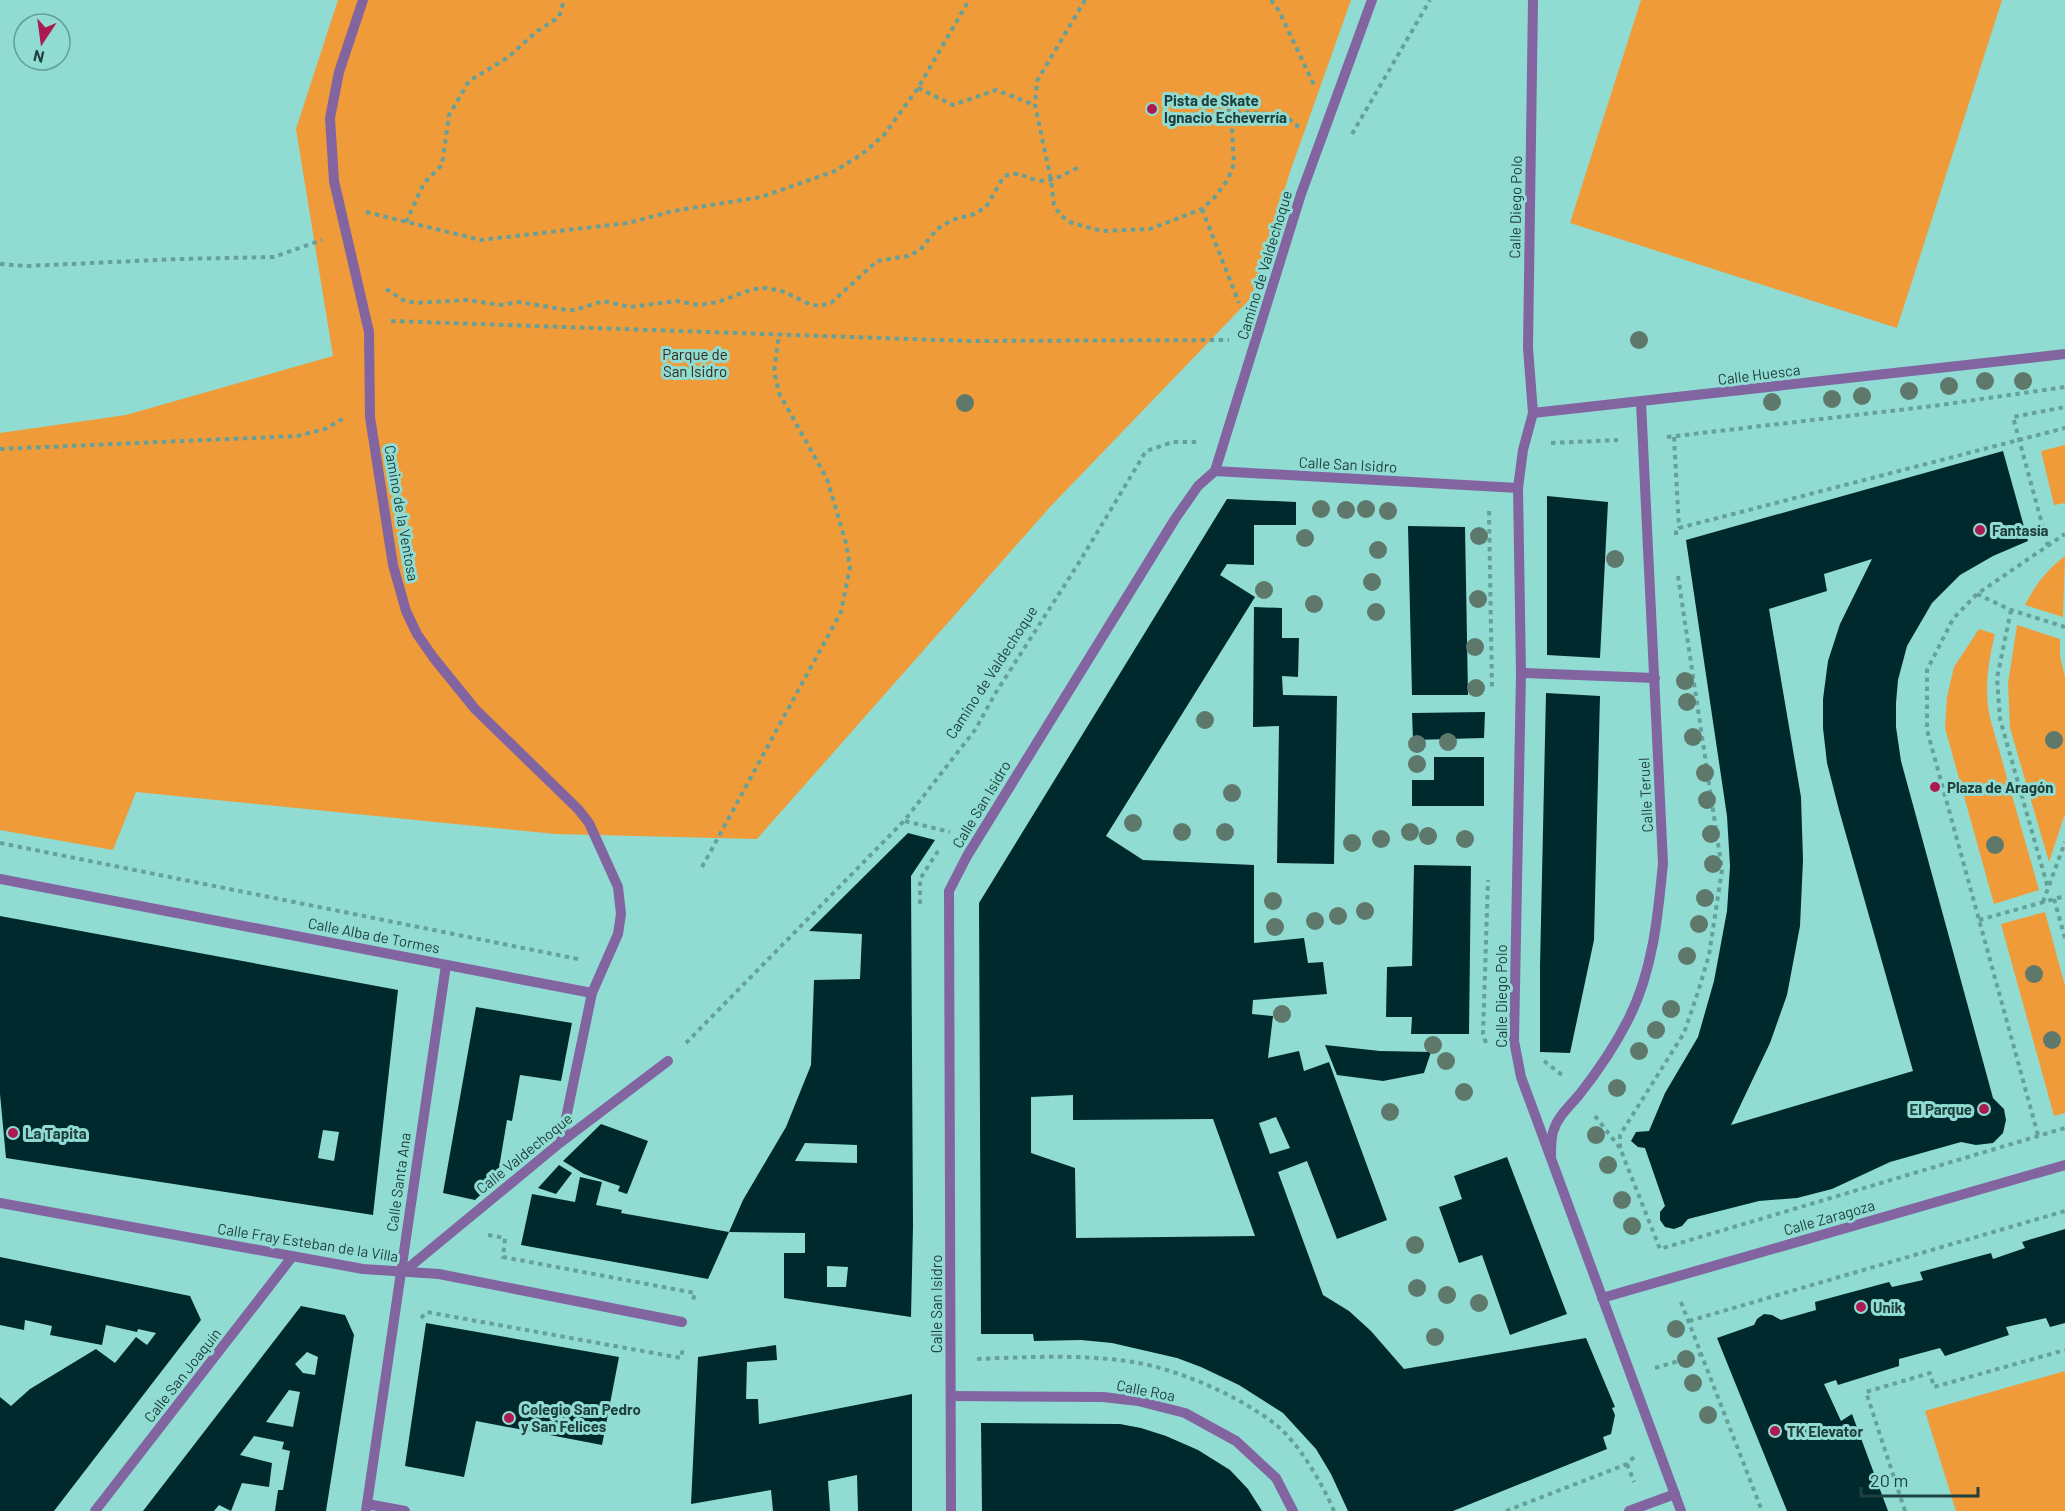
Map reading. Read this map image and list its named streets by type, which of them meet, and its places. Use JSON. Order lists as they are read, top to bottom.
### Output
{
  "streets": {
    "street": [
      "Calle Diego Polo",
      "Camino de Valdechoque",
      "Calle Huesca",
      "Calle San Isidro",
      "Camino de la Ventosa",
      "Calle Teruel",
      "Calle Alba de Tormes",
      "Calle Valdechoque",
      "Calle Santa Ana",
      "Calle Zaragoza",
      "Calle Fray Esteban de la Villa",
      "Calle San Joaquín",
      "Calle Roa"
    ]
  },
  "crossings": [
    ["Calle Diego Polo", "Calle Huesca"],
    ["Calle Diego Polo", "Calle San Isidro"],
    ["Calle Diego Polo", "Calle Teruel"],
    ["Calle Diego Polo", "Calle Zaragoza"],
    ["Camino de Valdechoque", "Calle San Isidro"],
    ["Camino de Valdechoque", "Calle Valdechoque"],
    ["Calle Huesca", "Calle Teruel"],
    ["Calle San Isidro", "Calle Roa"],
    ["Camino de la Ventosa", "Calle Alba de Tormes"],
    ["Calle Alba de Tormes", "Calle Santa Ana"],
    ["Calle Valdechoque", "Calle Santa Ana"],
    ["Calle Valdechoque", "Calle Fray Esteban de la Villa"],
    ["Calle Santa Ana", "Calle Fray Esteban de la Villa"],
    ["Calle Fray Esteban de la Villa", "Calle San Joaquín"]
  ],
  "parks": ["Parque de San Isidro"],
  "places": [
    "Pista de Skate Ignacio Echeverría",
    "Fantasía",
    "Plaza de Aragón",
    "El Parque",
    "La Tapita",
    "Unik",
    "Colegio San Pedro y San Felices",
    "TK Elevator"
  ],
  "scale_bar": "20 m",
  "north": "bottom"
}
